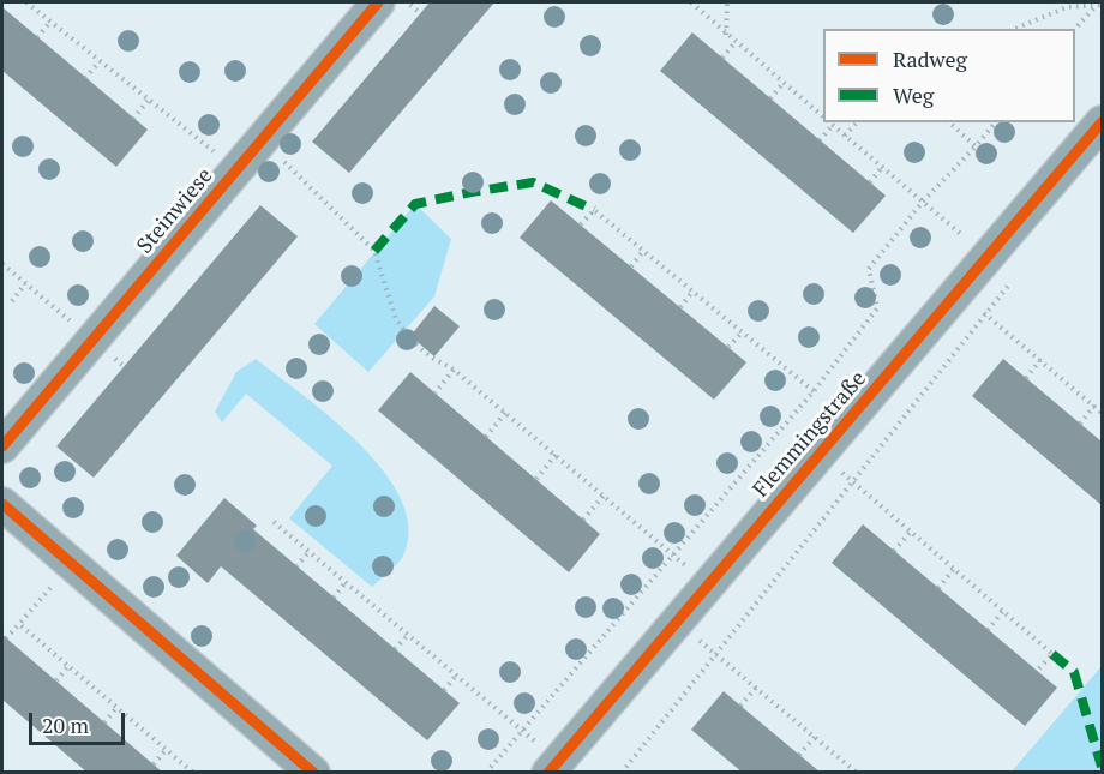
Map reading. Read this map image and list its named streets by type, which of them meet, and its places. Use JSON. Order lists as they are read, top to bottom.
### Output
{
  "streets": {
    "street": ["Steinwiese", "Flemmingstraße"]
  },
  "legend": ["Radweg", "Weg"],
  "scale_bar": "20 m"
}
